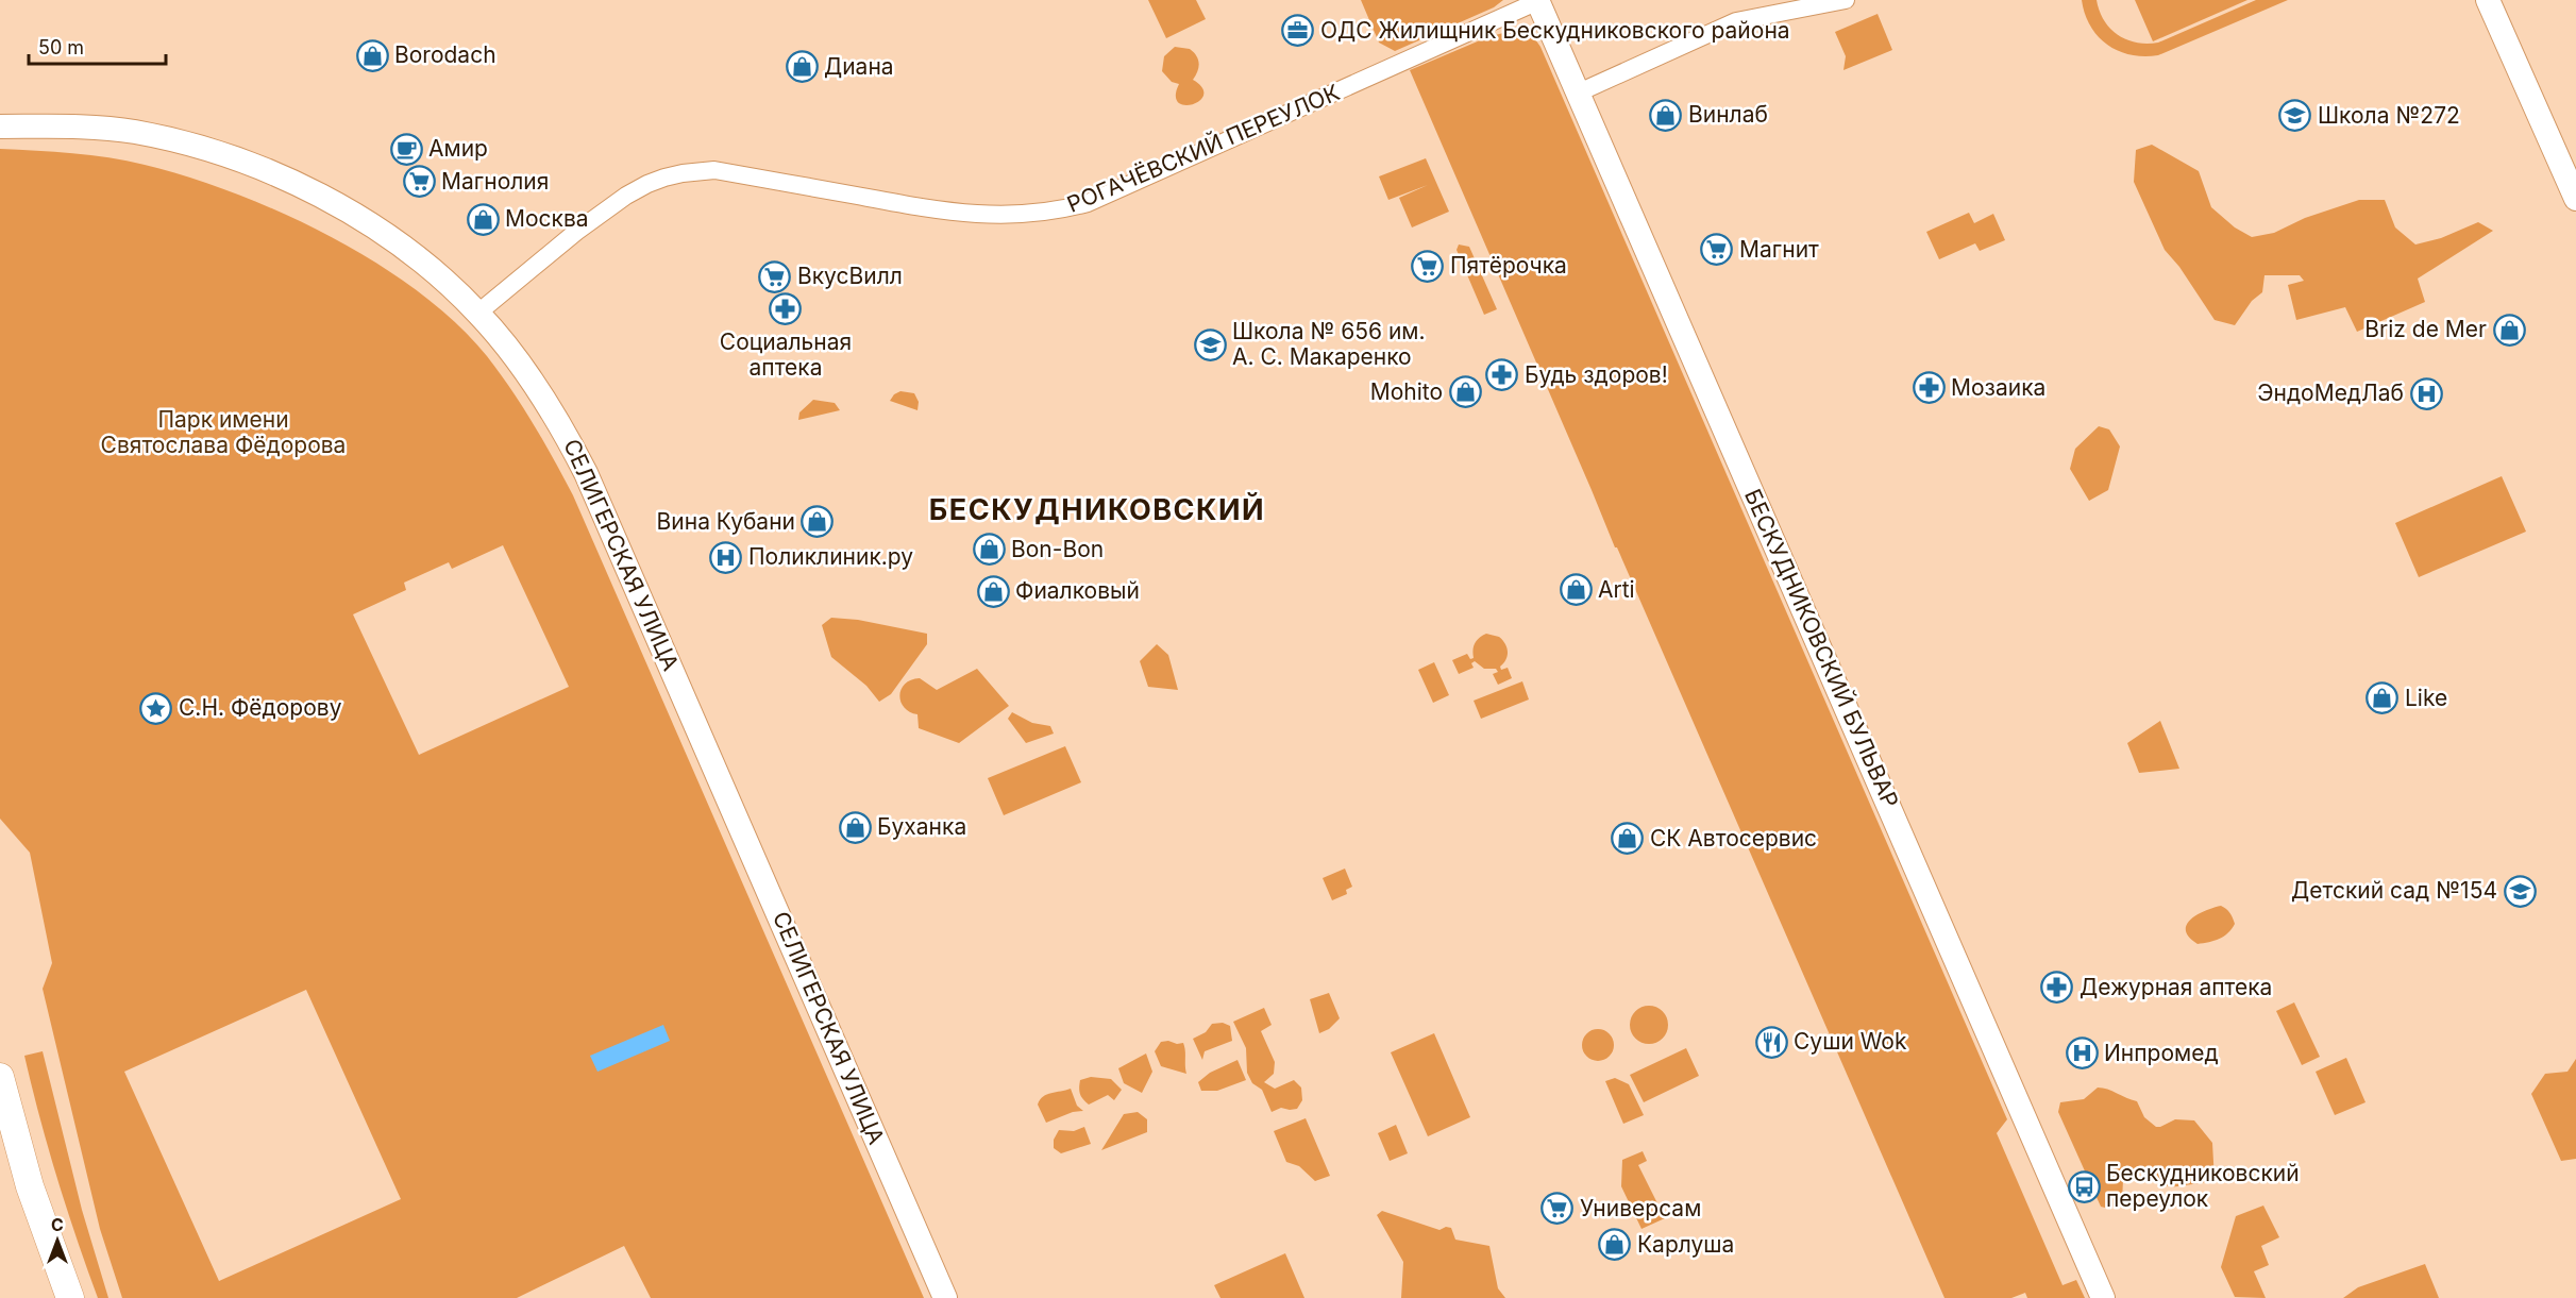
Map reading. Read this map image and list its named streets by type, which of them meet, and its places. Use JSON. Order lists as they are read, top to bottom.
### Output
{
  "streets": {
    "street": ["РОГАЧЁВСКИЙ ПЕРЕУЛОК", "СЕЛИГЕРСКАЯ УЛИЦА", "БЕСКУДНИКОВСКИЙ БУЛЬВАР"]
  },
  "crossings": [
    ["РОГАЧЁВСКИЙ ПЕРЕУЛОК", "СЕЛИГЕРСКАЯ УЛИЦА"],
    ["РОГАЧЁВСКИЙ ПЕРЕУЛОК", "БЕСКУДНИКОВСКИЙ БУЛЬВАР"]
  ],
  "districts": ["БЕСКУДНИКОВСКИЙ"],
  "parks": ["Парк имени Святослава Фёдорова"],
  "places": {
    "office": ["ОДС Жилищник Бескудниковского района"],
    "shop": [
      "Borodach",
      "Диана",
      "Винлаб",
      "Москва",
      "Briz de Mer",
      "Mohito",
      "Вина Кубани",
      "Bon-Bon",
      "Arti",
      "Фиалковый",
      "Like",
      "Буханка",
      "СК Автосервис",
      "Карлуша"
    ],
    "school or university": ["Школа №272", "Школа № 656 им. А. С. Макаренко", "Детский сад №154"],
    "cafe": ["Амир"],
    "supermarket": [
      "Магнолия",
      "Магнит",
      "Пятёрочка",
      "ВкусВилл",
      "Универсам"
    ],
    "pharmacy": [
      "Социальная аптека",
      "Будь здоров!",
      "Мозаика",
      "Дежурная аптека"
    ],
    "hospital": ["ЭндоМедЛаб", "Поликлиник.ру", "Инпромед"],
    "place": ["С.Н. Фёдорову"],
    "restaurant": ["Суши Wok"],
    "bus stop": ["Бескудниковский переулок"]
  },
  "scale_bar": "50 m",
  "north": "top"
}
